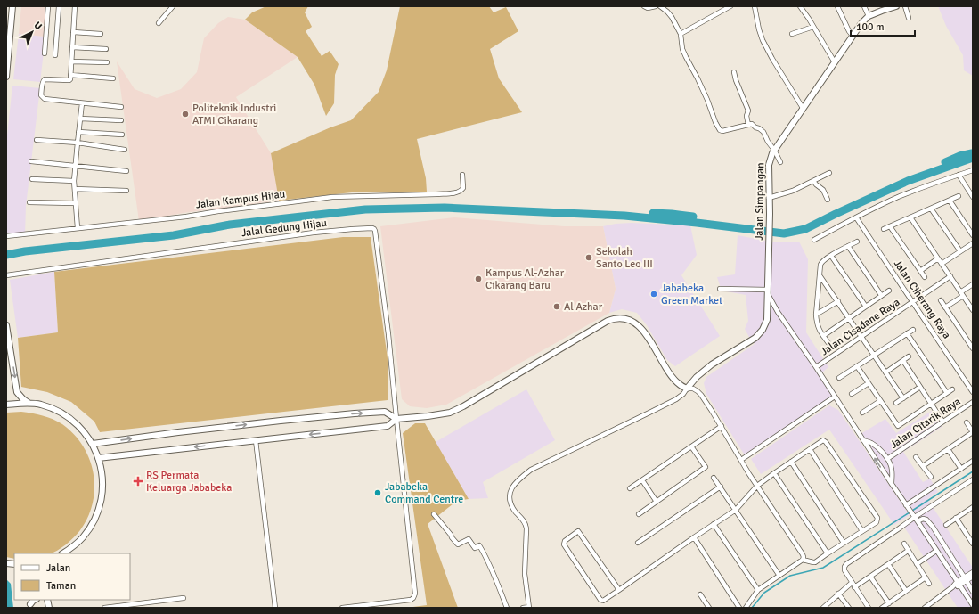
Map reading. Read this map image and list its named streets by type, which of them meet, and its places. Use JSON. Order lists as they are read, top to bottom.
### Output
{
  "streets": {
    "street": [
      "Jalan Kampus Hijau",
      "Jalan Simpangan",
      "Jalal Gedung Hijau",
      "Jalan Ciherang Raya",
      "Jalan Cisadane Raya",
      "Jalan Citarik Raya"
    ]
  },
  "crossings": [
    ["Jalan Ciherang Raya", "Jalan Cisadane Raya"]
  ],
  "places": {
    "other": [
      "Politeknik Industri ATMI Cikarang",
      "Sekolah Santo Leo III",
      "Kampus Al-Azhar Cikarang Baru",
      "Jababeka Green Market",
      "Al Azhar",
      "Jababeka Command Centre"
    ],
    "health": ["RS Permata Keluarga Jababeka"]
  },
  "legend": ["Jalan", "Taman"],
  "scale_bar": "100 m",
  "north": "top right"
}
